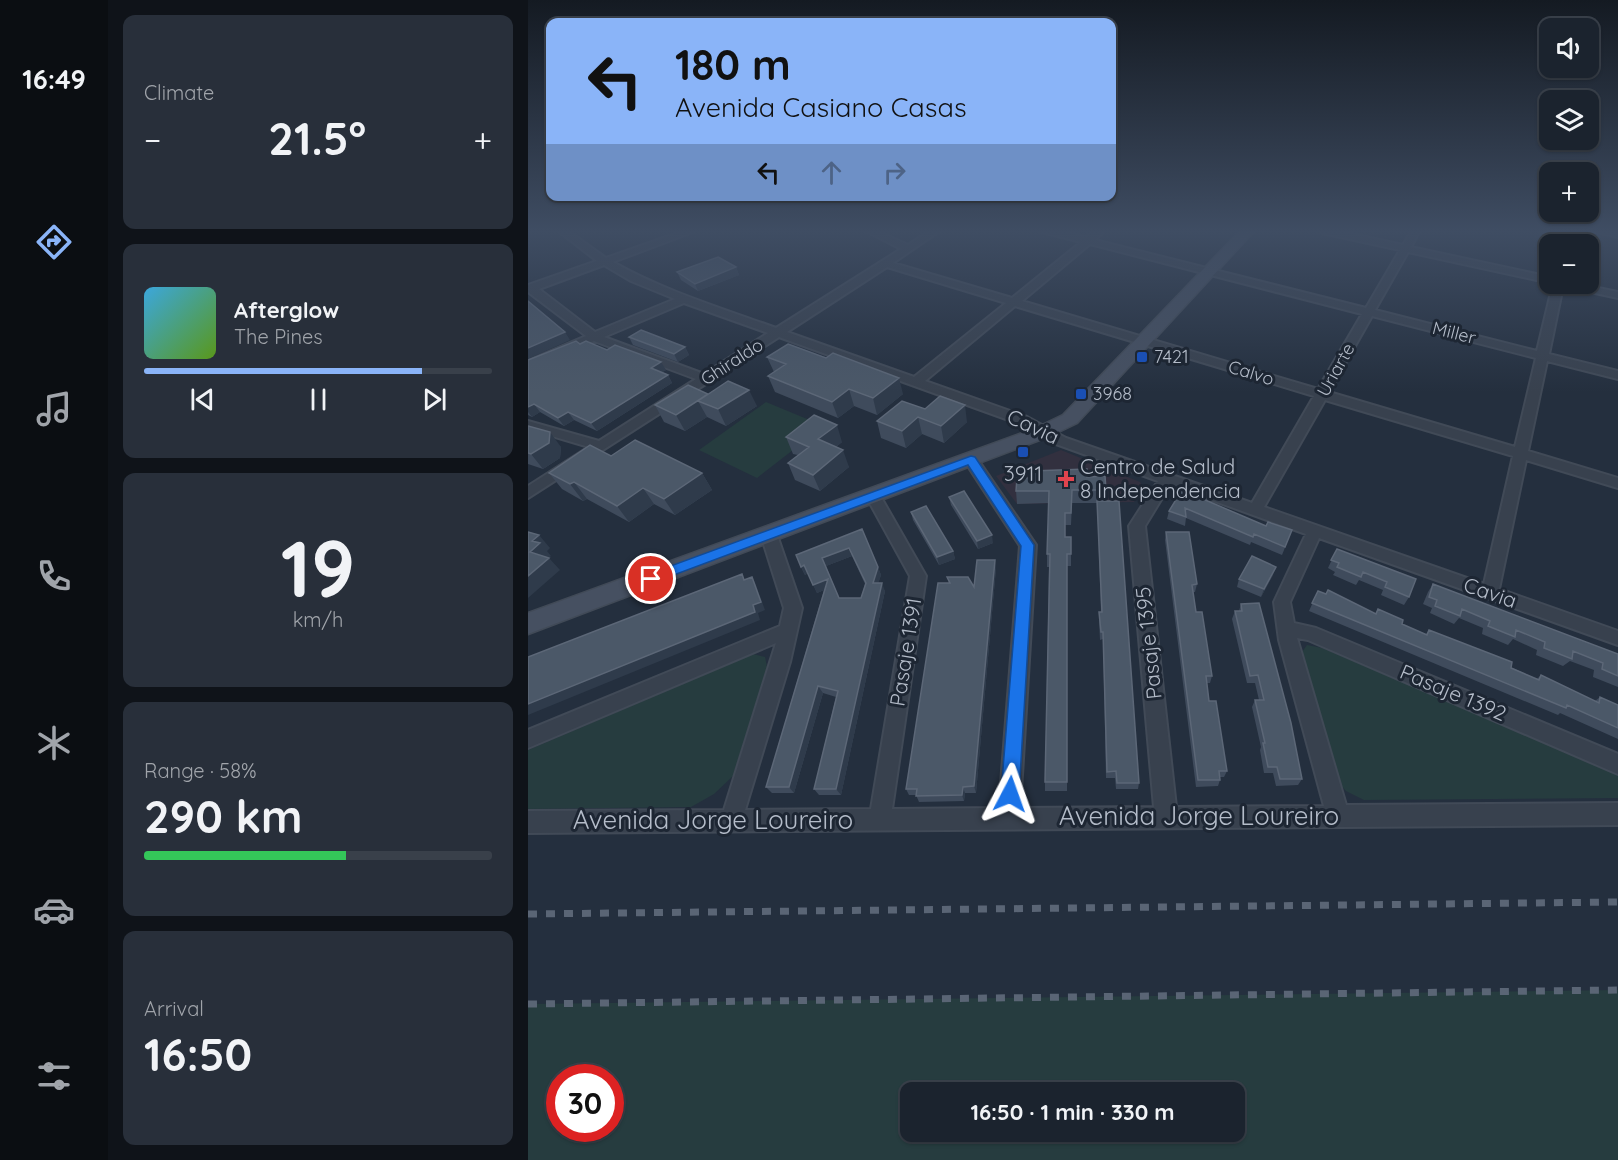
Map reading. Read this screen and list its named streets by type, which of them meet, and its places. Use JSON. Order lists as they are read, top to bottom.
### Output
{
  "streets": {
    "street": [
      "Miller",
      "Ghiraldo",
      "Uriarte",
      "Calvo",
      "Cavia",
      "Pasaje 1395",
      "Pasaje 1391",
      "Pasaje 1392",
      "Avenida Jorge Loureiro"
    ]
  },
  "crossings": [
    ["Miller", "Uriarte"],
    ["Ghiraldo", "Cavia"],
    ["Uriarte", "Calvo"],
    ["Uriarte", "Cavia"],
    ["Cavia", "Pasaje 1395"],
    ["Pasaje 1395", "Avenida Jorge Loureiro"],
    ["Pasaje 1391", "Avenida Jorge Loureiro"]
  ],
  "places": {
    "transit": ["7421", "3968", "3911"],
    "health": ["Centro de Salud 8 Independencia"]
  },
  "page": {
    "tabs": "16:49",
    "tile": [
      "Climate",
      ["19", "km/h"],
      ["Range · 58%", "290 km"],
      ["Arrival", "16:50"]
    ],
    "map_buttons": ["+", "−"],
    "turn": ["180 m", "Avenida Casiano Casas"],
    "heat": ["−", "21.5°", "+"],
    "song": ["Afterglow", "The Pines"],
    "limit": "30",
    "trip": "16:50 · 1 min · 330 m"
  }
}
